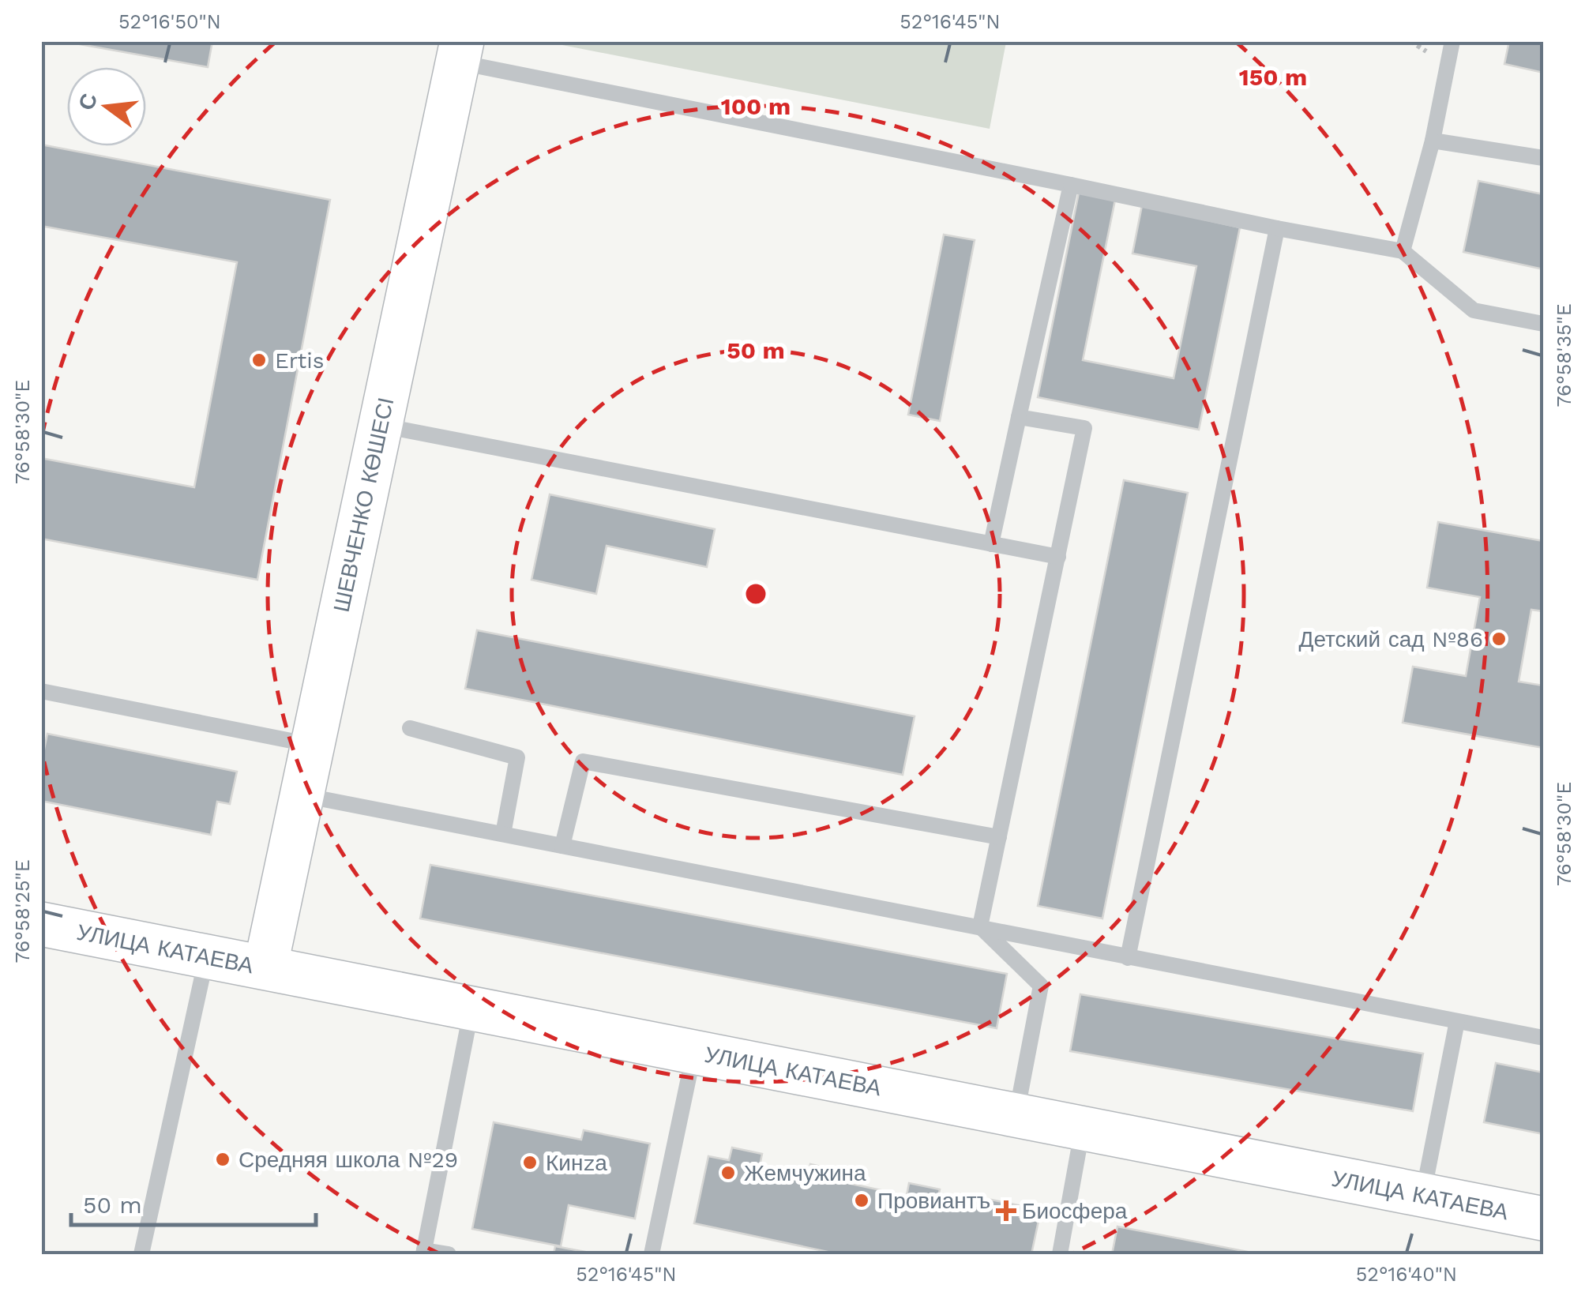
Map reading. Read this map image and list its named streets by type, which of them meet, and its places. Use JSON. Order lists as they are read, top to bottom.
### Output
{
  "streets": {
    "street": ["ШЕВЧЕНКО КӨШЕСІ", "УЛИЦА КАТАЕВА"]
  },
  "crossings": [
    ["ШЕВЧЕНКО КӨШЕСІ", "УЛИЦА КАТАЕВА"]
  ],
  "places": {
    "other": [
      "Ertis",
      "Детский сад №86",
      "Средняя школа №29",
      "Кинzа",
      "Жемчужина",
      "Провиантъ"
    ],
    "health": ["Биосфера"]
  },
  "scale_bar": "50 m",
  "north": "left",
  "coordinates": [
    "52°16'50\"N",
    "52°16'45\"N",
    "76°58'35\"E",
    "76°58'30\"E",
    "76°58'25\"E",
    "52°16'40\"N"
  ],
  "rings": ["150 m", "100 m", "50 m"]
}
